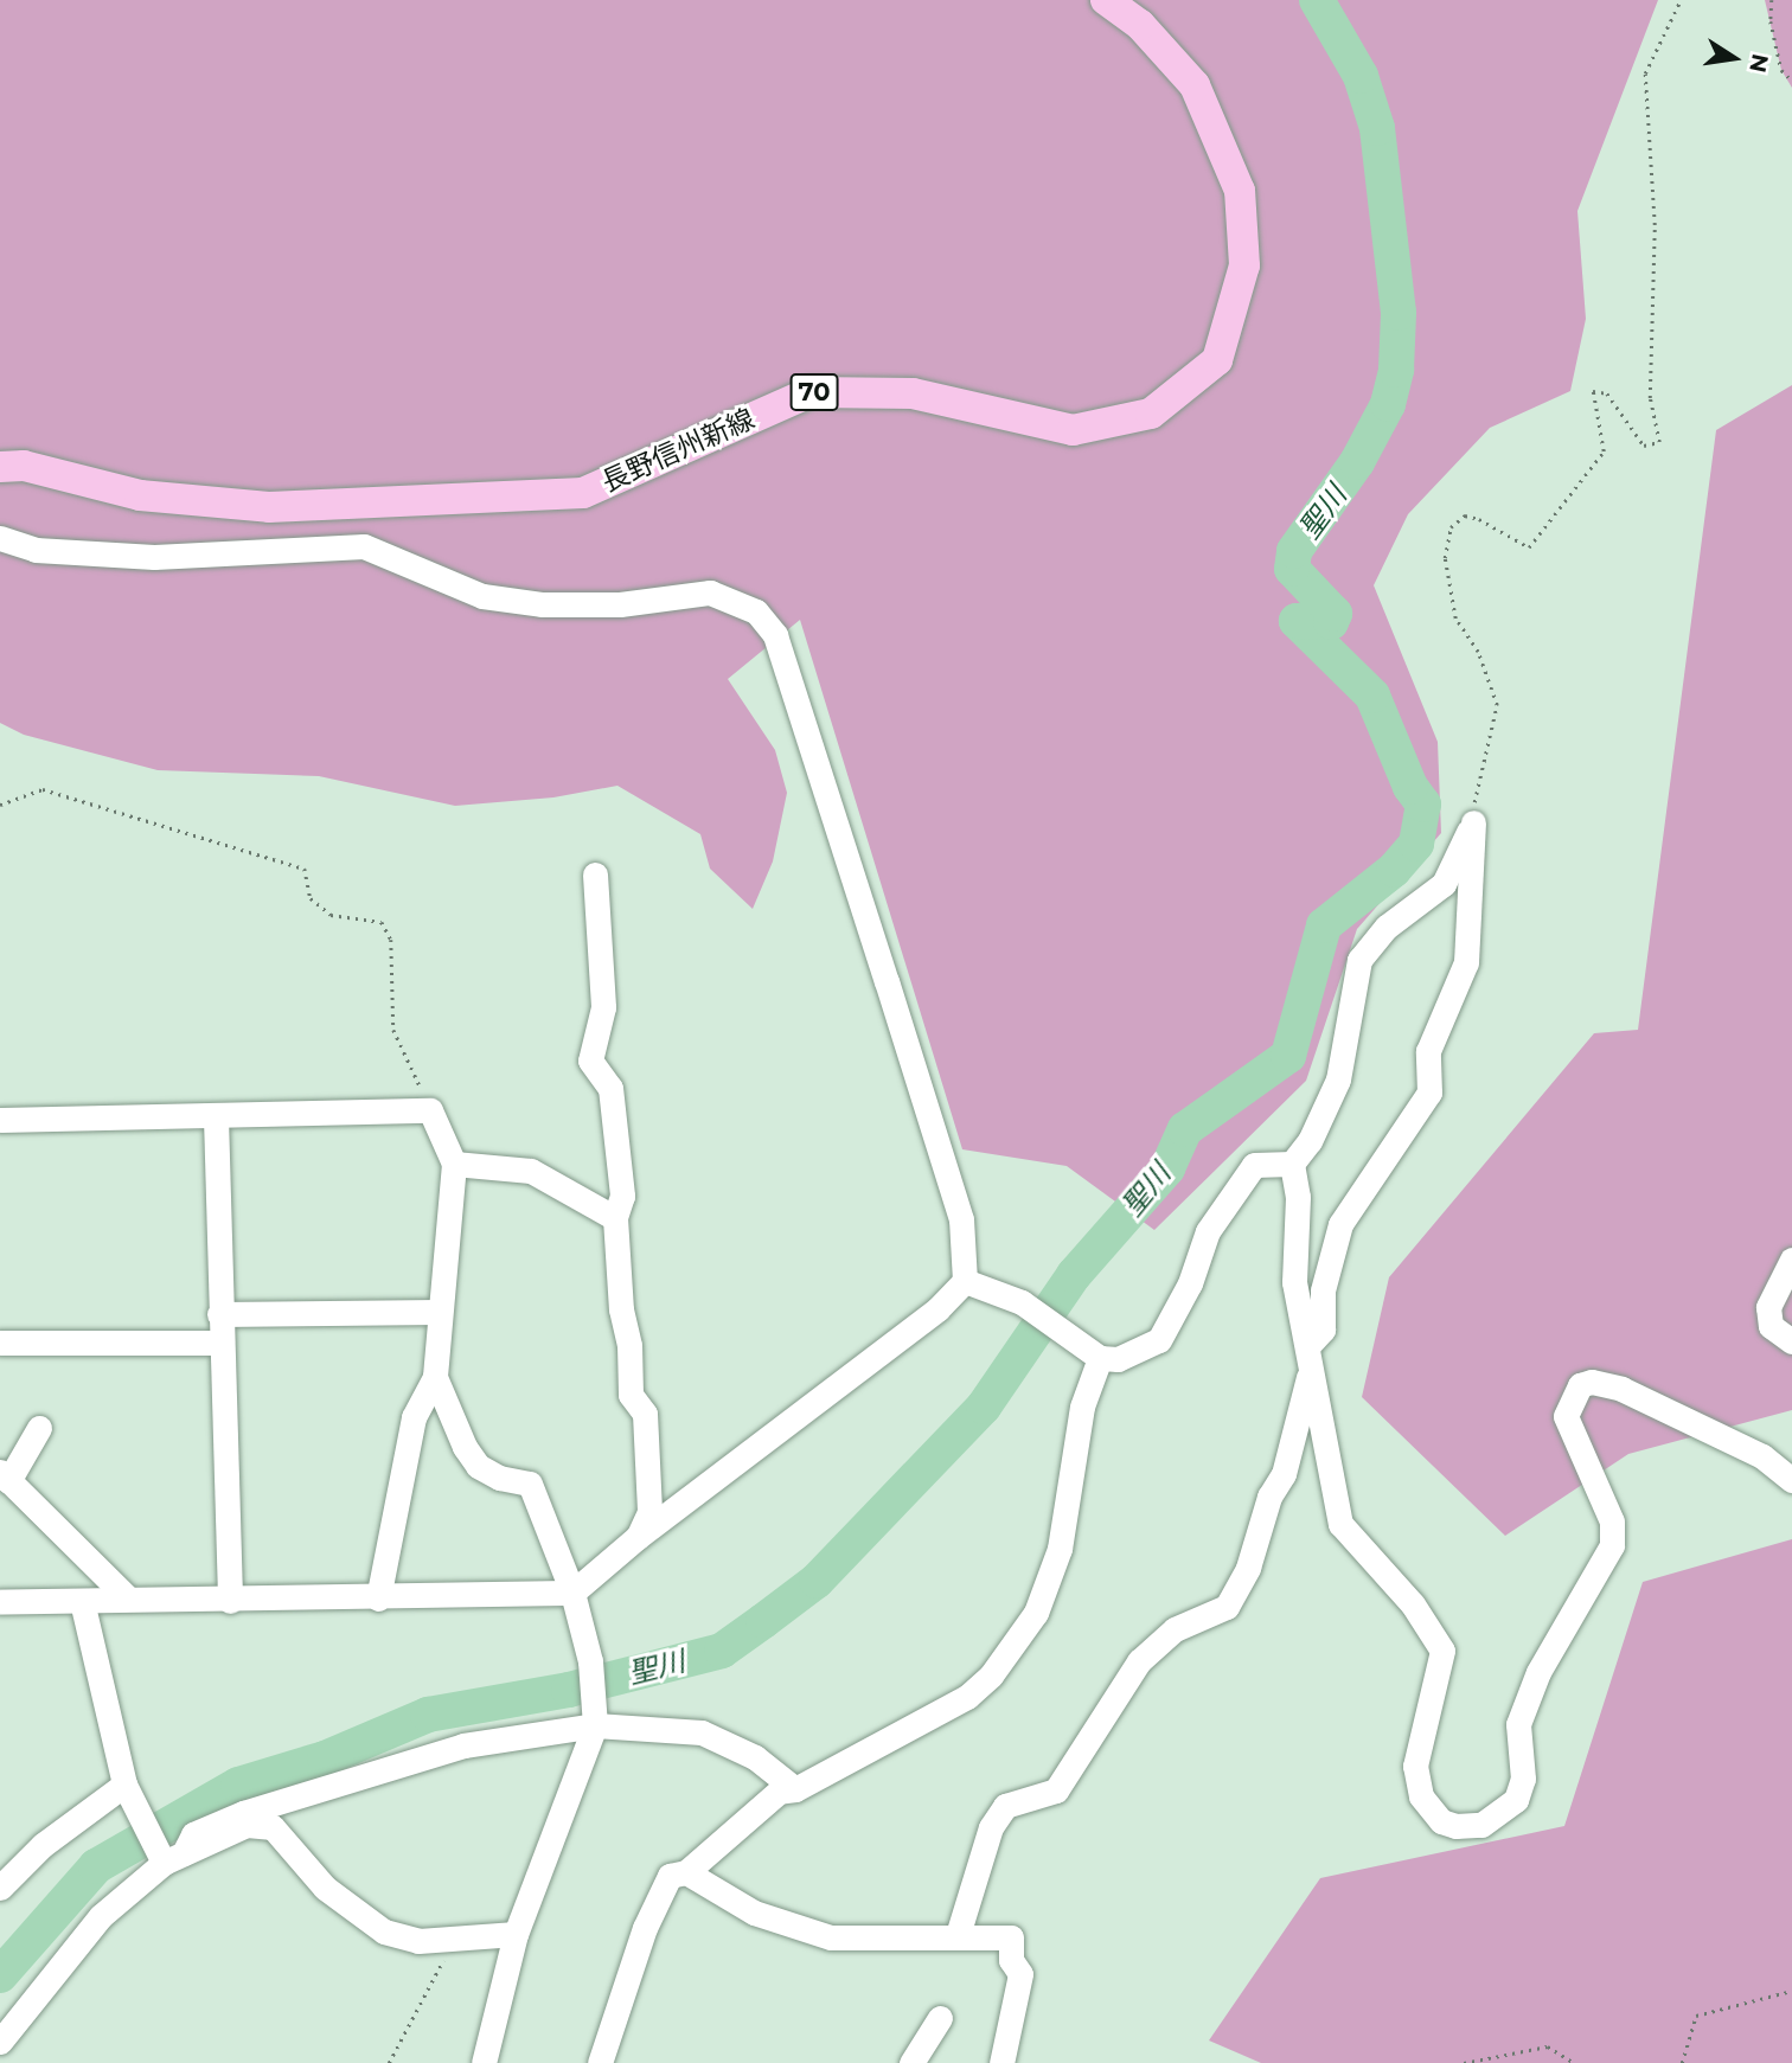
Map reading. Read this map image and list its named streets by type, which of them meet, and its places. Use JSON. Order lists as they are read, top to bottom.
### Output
{
  "streets": {
    "main road": ["70", "長野信州新線"]
  },
  "water": ["聖川"],
  "north": "right"
}
